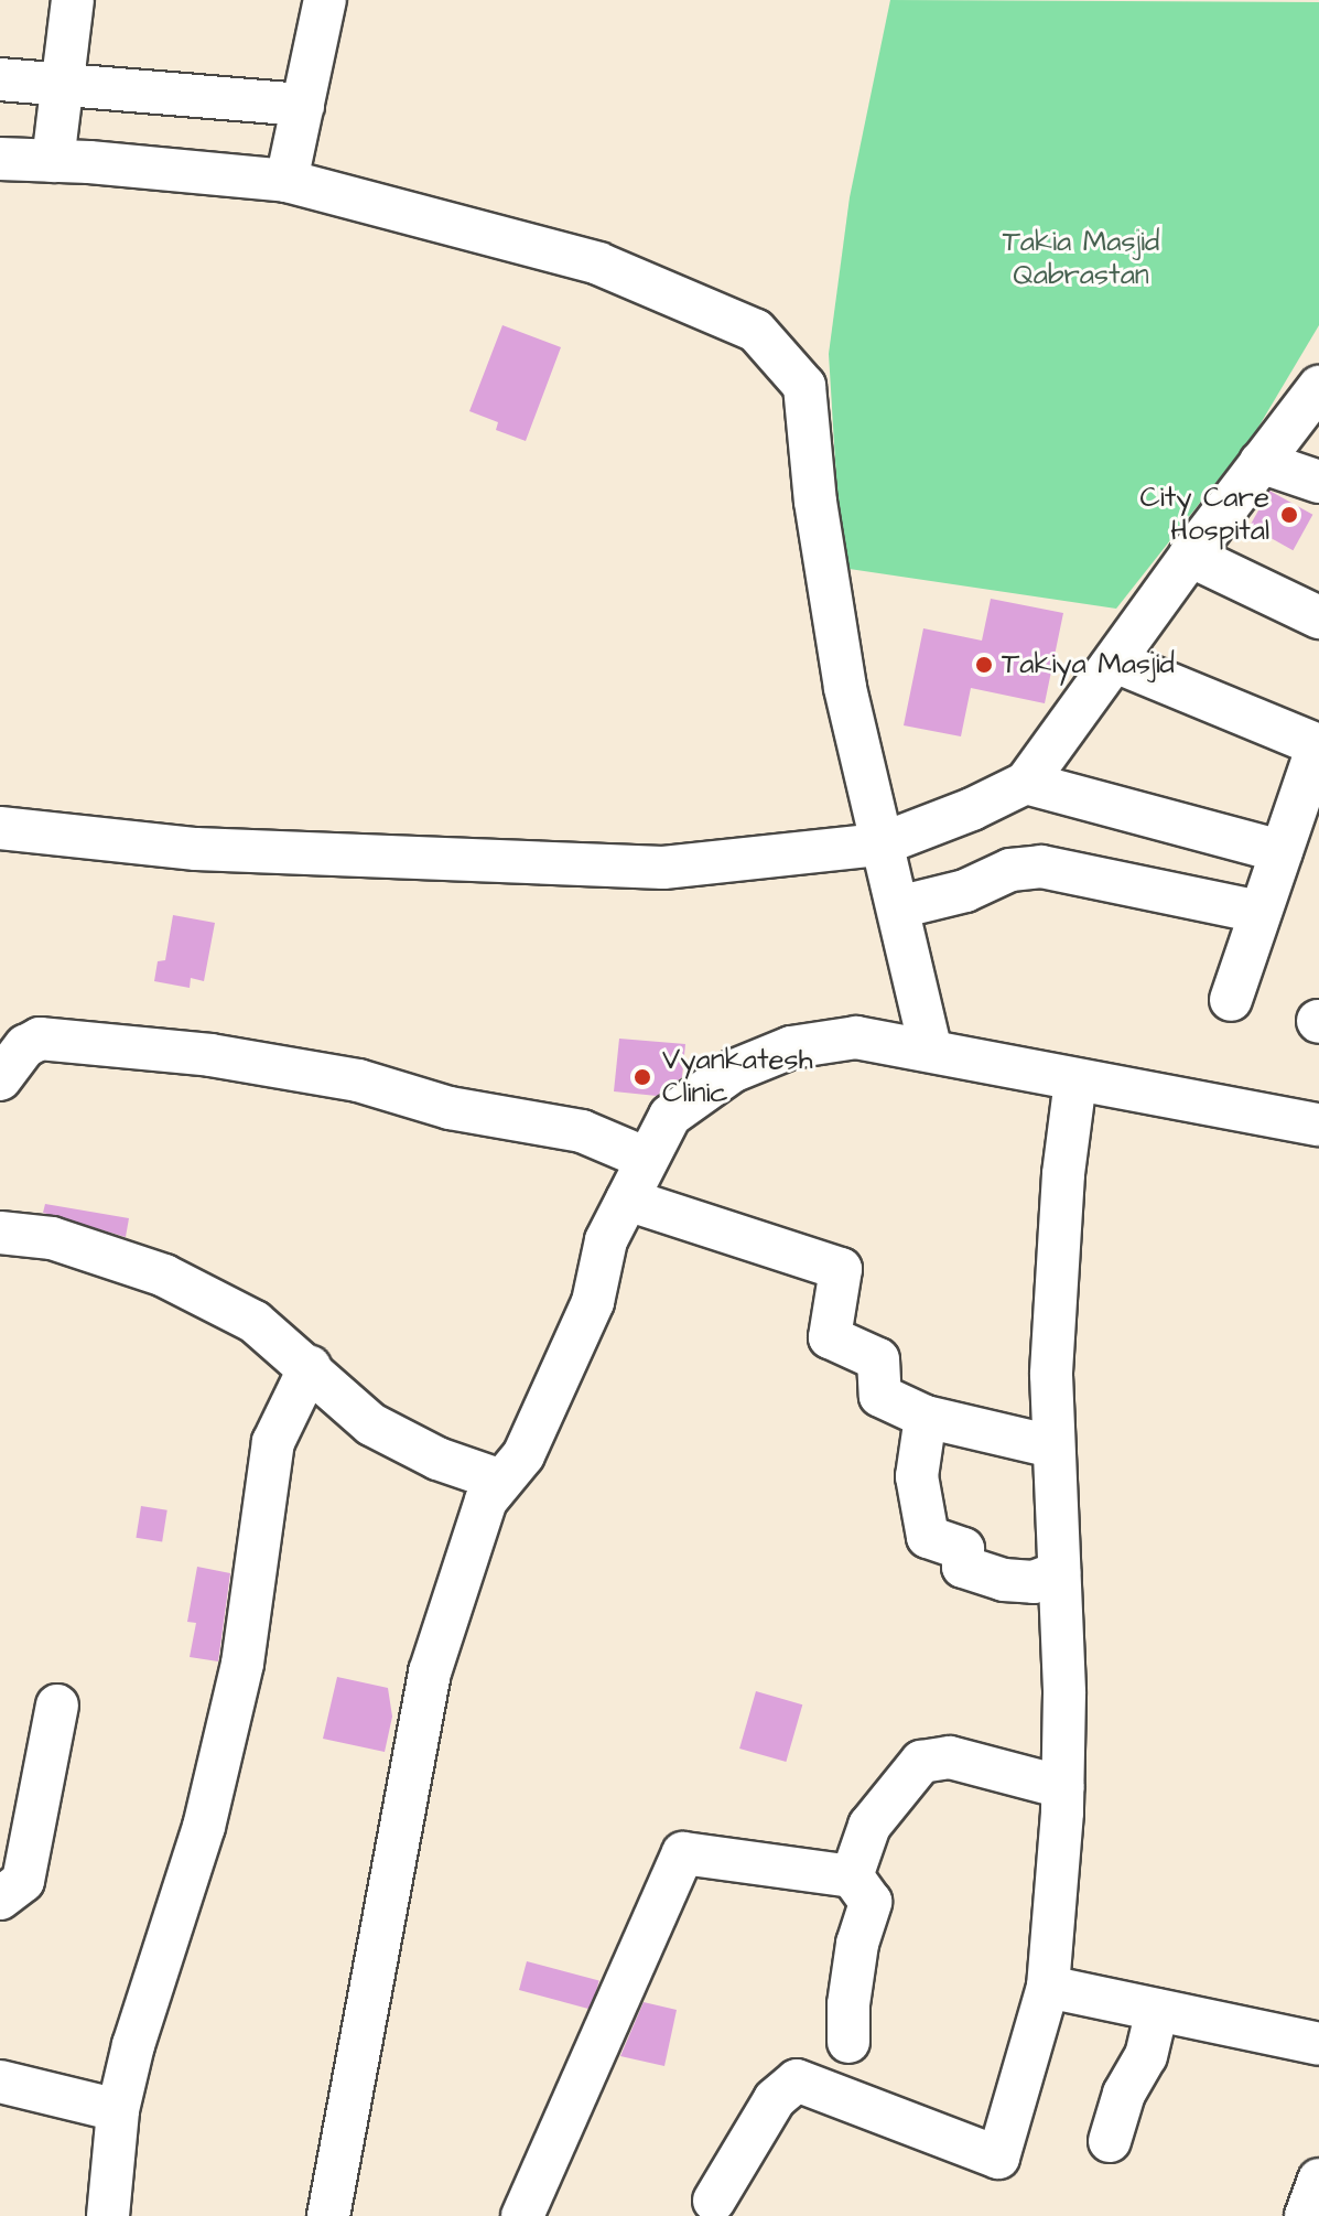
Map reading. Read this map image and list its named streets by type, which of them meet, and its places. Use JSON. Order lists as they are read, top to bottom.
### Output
{
  "parks": ["Takia Masjid Qabrastan"],
  "places": ["City Care Hospital", "Takiya Masjid", "Vyankatesh Clinic"]
}
